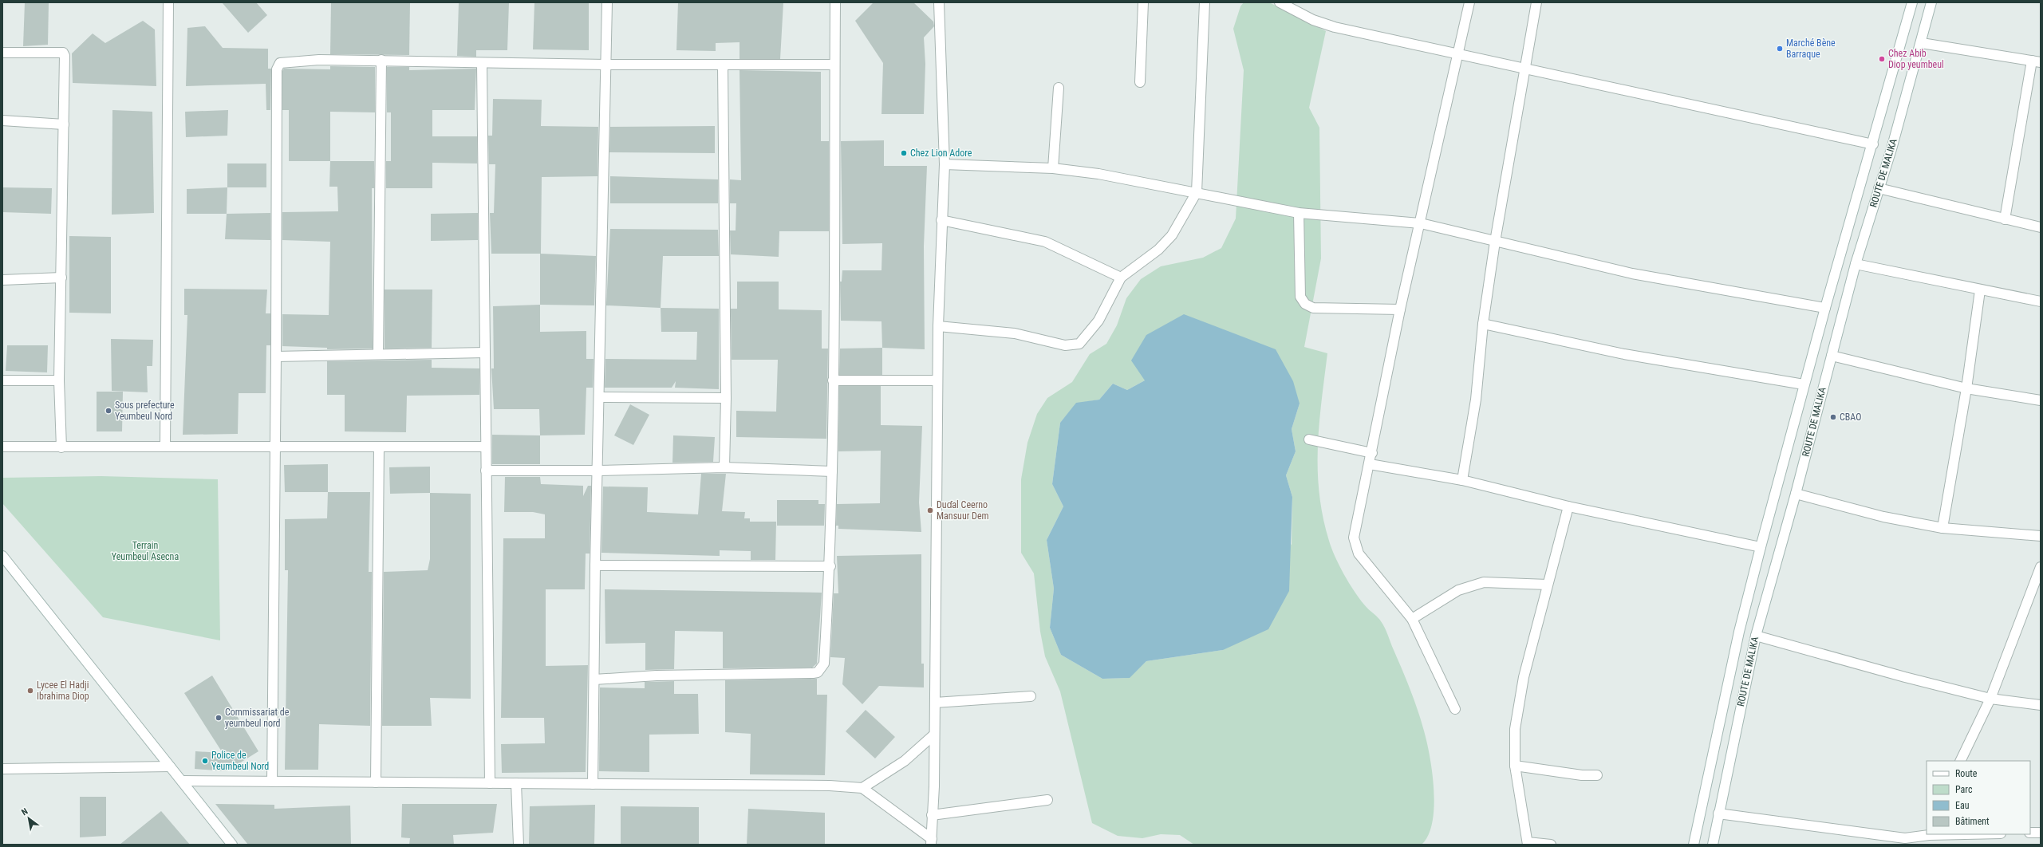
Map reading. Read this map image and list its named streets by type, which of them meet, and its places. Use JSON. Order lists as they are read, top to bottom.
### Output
{
  "streets": {
    "street": ["ROUTE DE MALIKA"]
  },
  "parks": ["Terrain Yeumbeul Asecna"],
  "places": [
    "Marché Bène Barraque",
    "Chez Abib Diop yeumbeul",
    "Chez Lion Adore",
    "Sous prefecture Yeumbeul Nord",
    "CBAO",
    "Duɗal Ceerno Mansuur Dem",
    "Lycee El Hadji Ibrahima Diop",
    "Commissariat de yeumbeul nord",
    "Police de Yeumbeul Nord"
  ],
  "legend": [
    "Route",
    "Parc",
    "Eau",
    "Bâtiment"
  ],
  "north": "top left"
}
